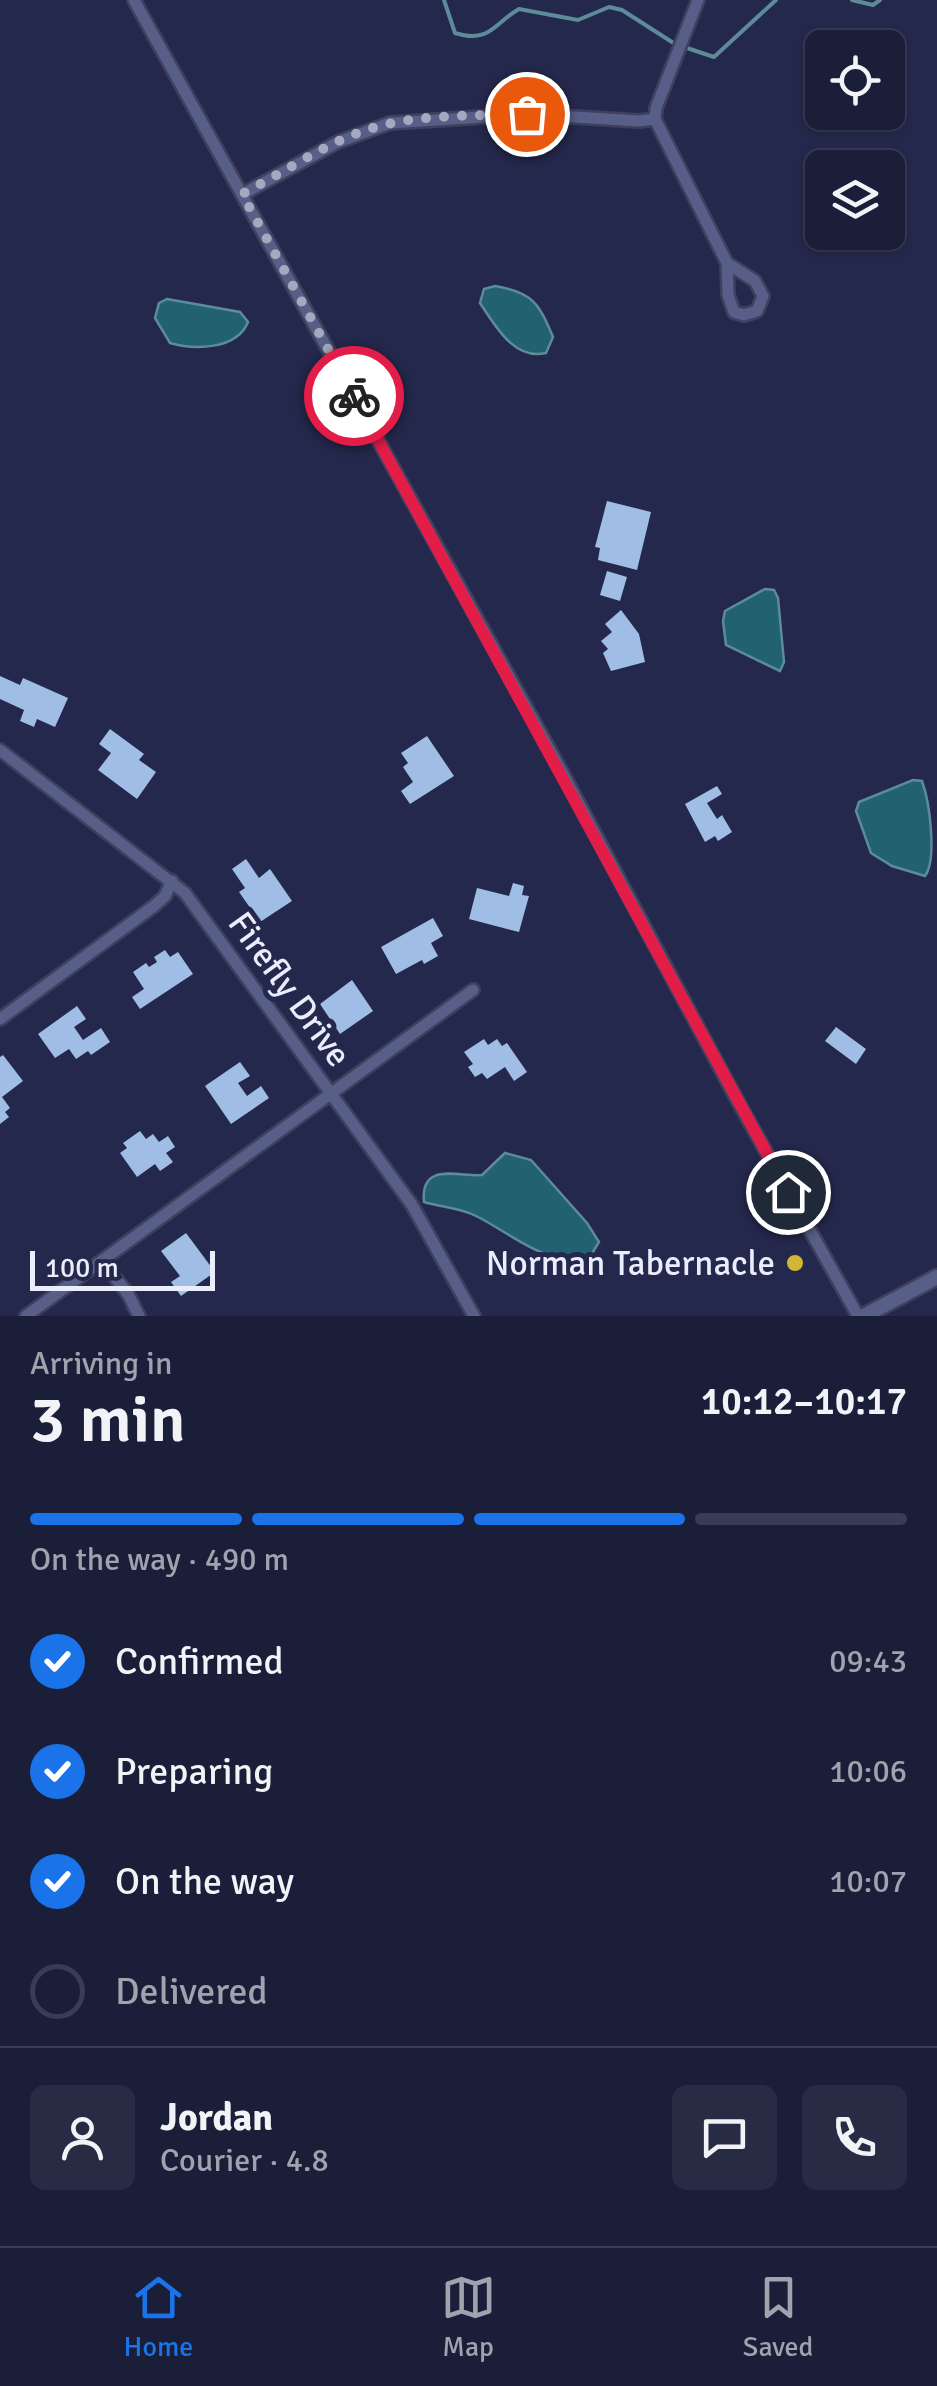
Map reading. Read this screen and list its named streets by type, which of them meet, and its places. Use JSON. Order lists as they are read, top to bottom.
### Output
{
  "streets": {
    "street": ["Firefly Drive"]
  },
  "places": ["Norman Tabernacle"],
  "scale_bar": "100 m",
  "page": {
    "scale": "100 m",
    "heading": ["3 min", "Arriving in", "10:12–10:17"],
    "panel": ["Jordan", "Courier · 4.8"],
    "bar": "On the way · 490 m",
    "list": [
      ["Confirmed", "09:43"],
      ["Preparing", "10:06"],
      ["On the way", "10:07"],
      "Delivered"
    ],
    "tabs": ["Home", "Map", "Saved"]
  }
}
